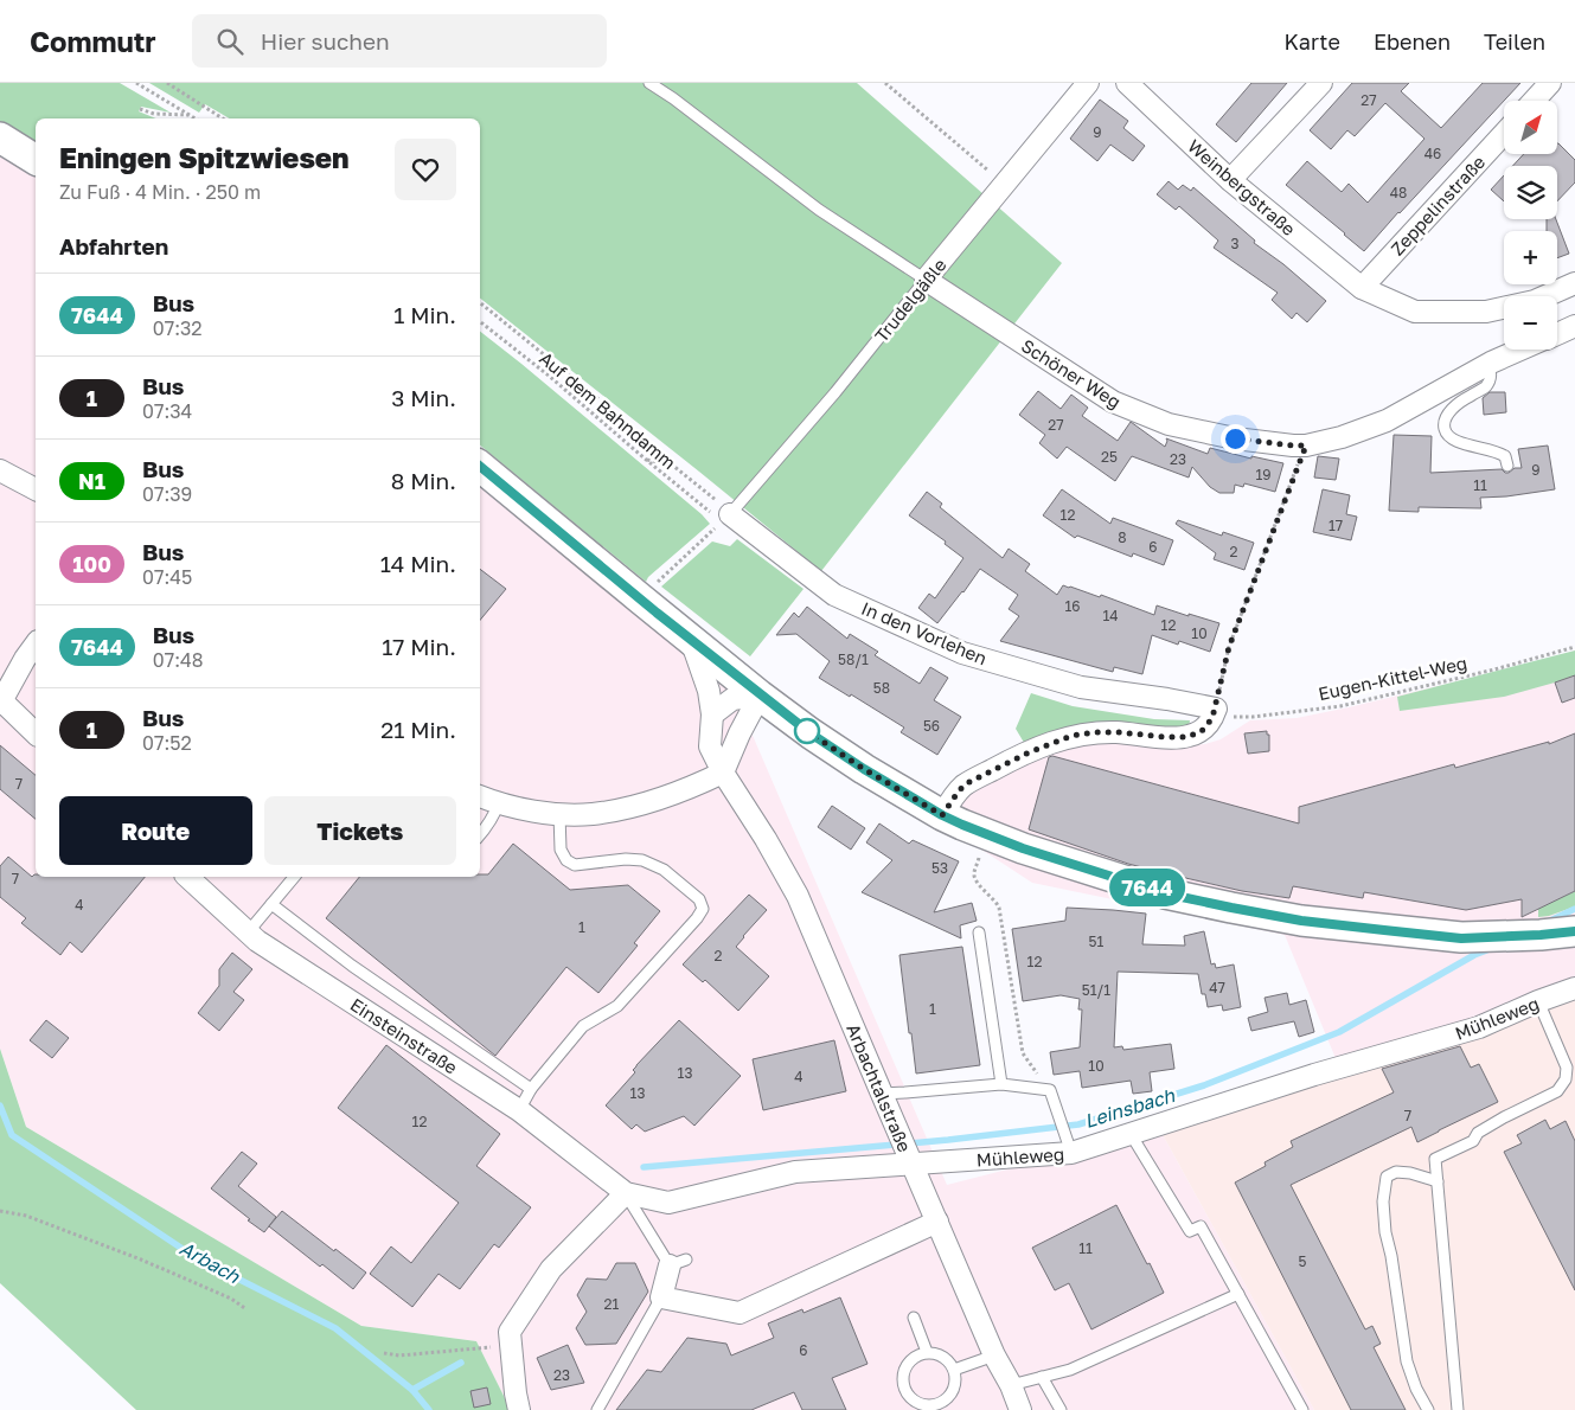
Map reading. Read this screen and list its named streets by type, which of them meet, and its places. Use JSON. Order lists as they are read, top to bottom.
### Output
{
  "streets": {
    "street": [
      "Weinbergstraße",
      "Zeppelinstraße",
      "Trudelgäßle",
      "Schöner Weg",
      "In den Vorlehen",
      "Mühleweg",
      "Einsteinstraße",
      "Arbachtalstraße"
    ],
    "path": ["Auf dem Bahndamm", "Eugen-Kittel-Weg"]
  },
  "crossings": [
    ["Weinbergstraße", "Zeppelinstraße"],
    ["Trudelgäßle", "Schöner Weg"],
    ["Trudelgäßle", "Auf dem Bahndamm"],
    ["Trudelgäßle", "In den Vorlehen"],
    ["Auf dem Bahndamm", "In den Vorlehen"],
    ["In den Vorlehen", "Eugen-Kittel-Weg"],
    ["Mühleweg", "Einsteinstraße"],
    ["Mühleweg", "Arbachtalstraße"]
  ],
  "water": ["Leinsbach", "Arbach"],
  "lines": ["bus line 7644"],
  "house_numbers": [
    "27",
    "9",
    "46",
    "48",
    "3",
    "27",
    "25",
    "23",
    "9",
    "19",
    "11",
    "12",
    "17",
    "8",
    "6",
    "2",
    "16",
    "14",
    "12",
    "10",
    "58/1",
    "58",
    "56",
    "7",
    "53",
    "7",
    "4",
    "1",
    "51",
    "2",
    "12",
    "47",
    "51/1",
    "1",
    "10",
    "13",
    "4",
    "13",
    "7",
    "12",
    "11",
    "5",
    "21",
    "6",
    "23"
  ],
  "north": "top right",
  "page": {
    "header": "Commutr",
    "search": "Hier suchen",
    "nav": ["Karte", "Ebenen", "Teilen"],
    "on_map": "7644",
    "map_buttons": ["+", "−"],
    "heading": [
      ["Eningen Spitzwiesen", "Zu Fuß · 4 Min. · 250 m"],
      "Abfahrten"
    ],
    "list": [
      {
        "mark": "7644",
        "name": "Bus",
        "note": "07:32",
        "value": "1 Min."
      },
      {
        "mark": "1",
        "name": "Bus",
        "note": "07:34",
        "value": "3 Min."
      },
      {
        "mark": "N1",
        "name": "Bus",
        "note": "07:39",
        "value": "8 Min."
      },
      {
        "mark": "100",
        "name": "Bus",
        "note": "07:45",
        "value": "14 Min."
      },
      {
        "mark": "7644",
        "name": "Bus",
        "note": "07:48",
        "value": "17 Min."
      },
      {
        "mark": "1",
        "name": "Bus",
        "note": "07:52",
        "value": "21 Min."
      }
    ],
    "buttons": ["Route", "Tickets"]
  }
}
